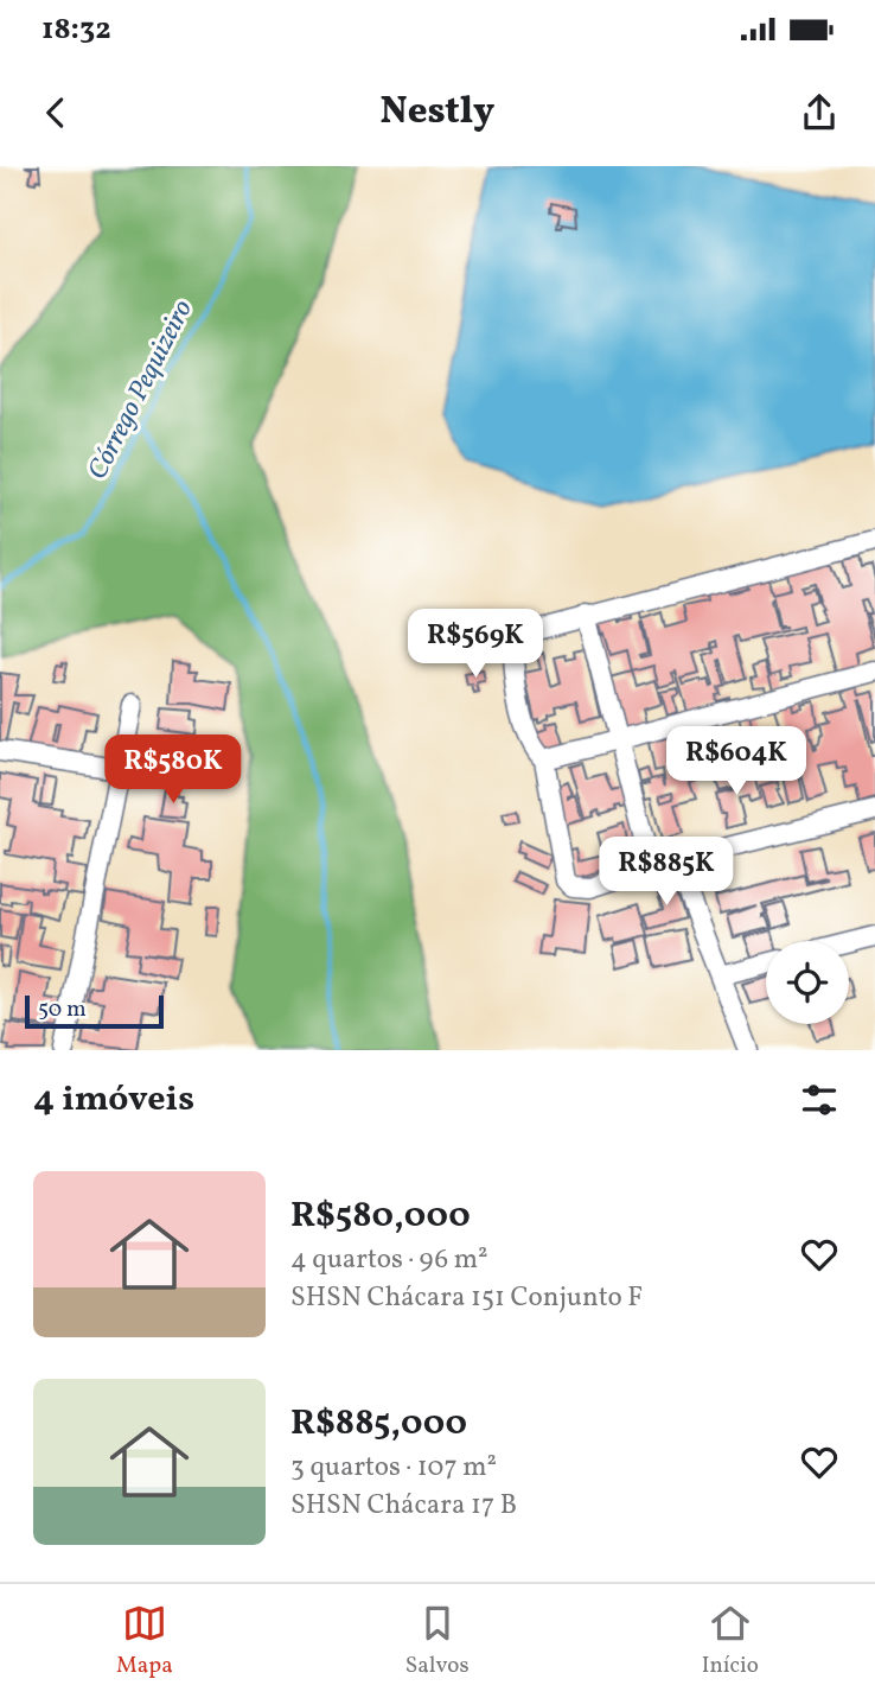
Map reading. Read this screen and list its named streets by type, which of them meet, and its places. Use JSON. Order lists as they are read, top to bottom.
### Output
{
  "water": ["Córrego Pequizeiro"],
  "scale_bar": "50 m",
  "page": {
    "status": "18:32",
    "header": "Nestly",
    "price": [
      "R$569K",
      "R$604K",
      "R$580K",
      "R$885K"
    ],
    "scale": "50 m",
    "heading": "4 imóveis",
    "list": [
      {
        "name": "R$580,000",
        "note": "4 quartos · 96 m² · SHSN Chácara 151 Conjunto F"
      },
      {
        "name": "R$885,000",
        "note": "3 quartos · 107 m² · SHSN Chácara 17 B"
      }
    ],
    "tabs": ["Mapa", "Salvos", "Início"]
  }
}
